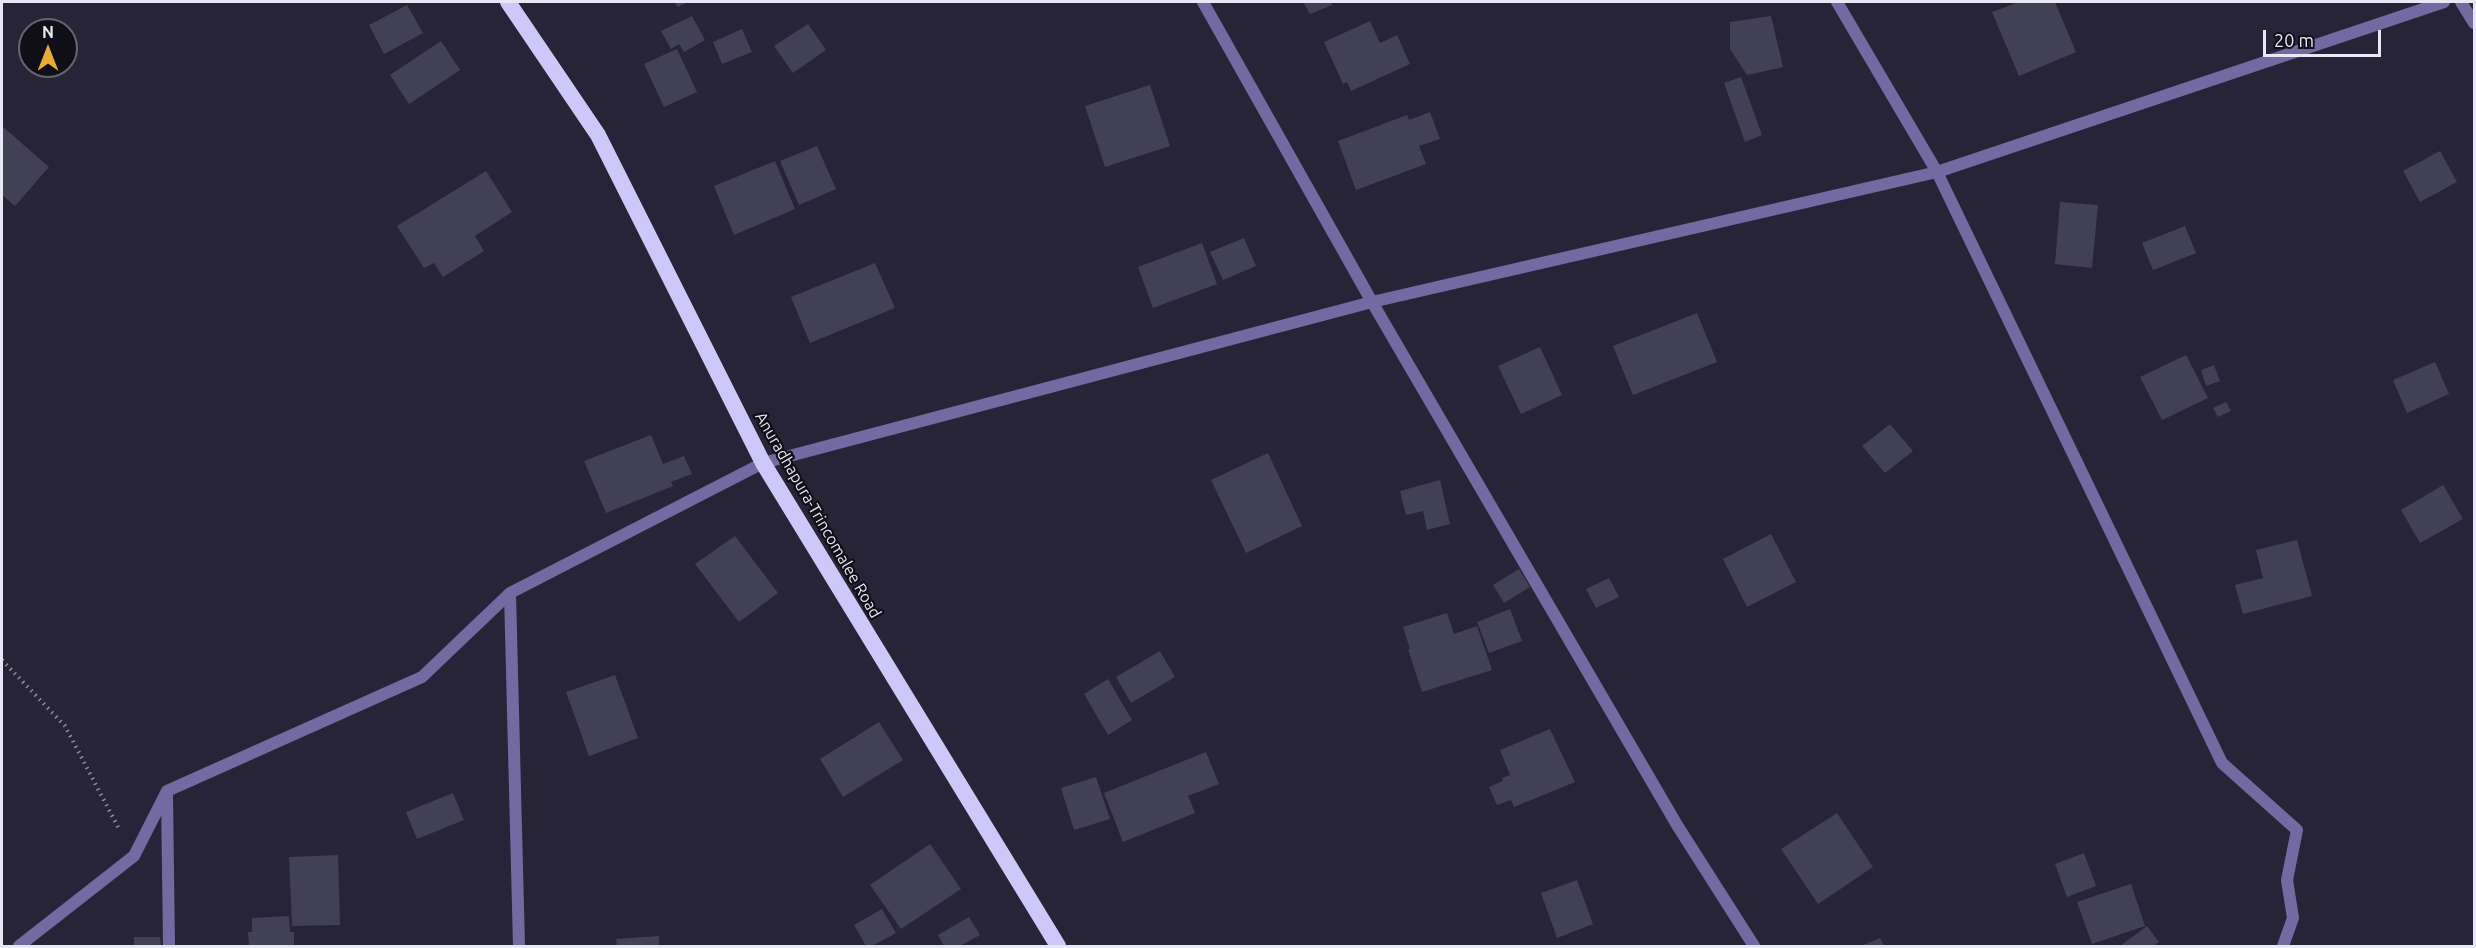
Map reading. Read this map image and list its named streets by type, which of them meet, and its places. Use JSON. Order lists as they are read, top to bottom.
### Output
{
  "streets": {
    "highway": ["Anuradhapura-Trincomalee Road"]
  },
  "scale_bar": "20 m",
  "north": "top"
}
